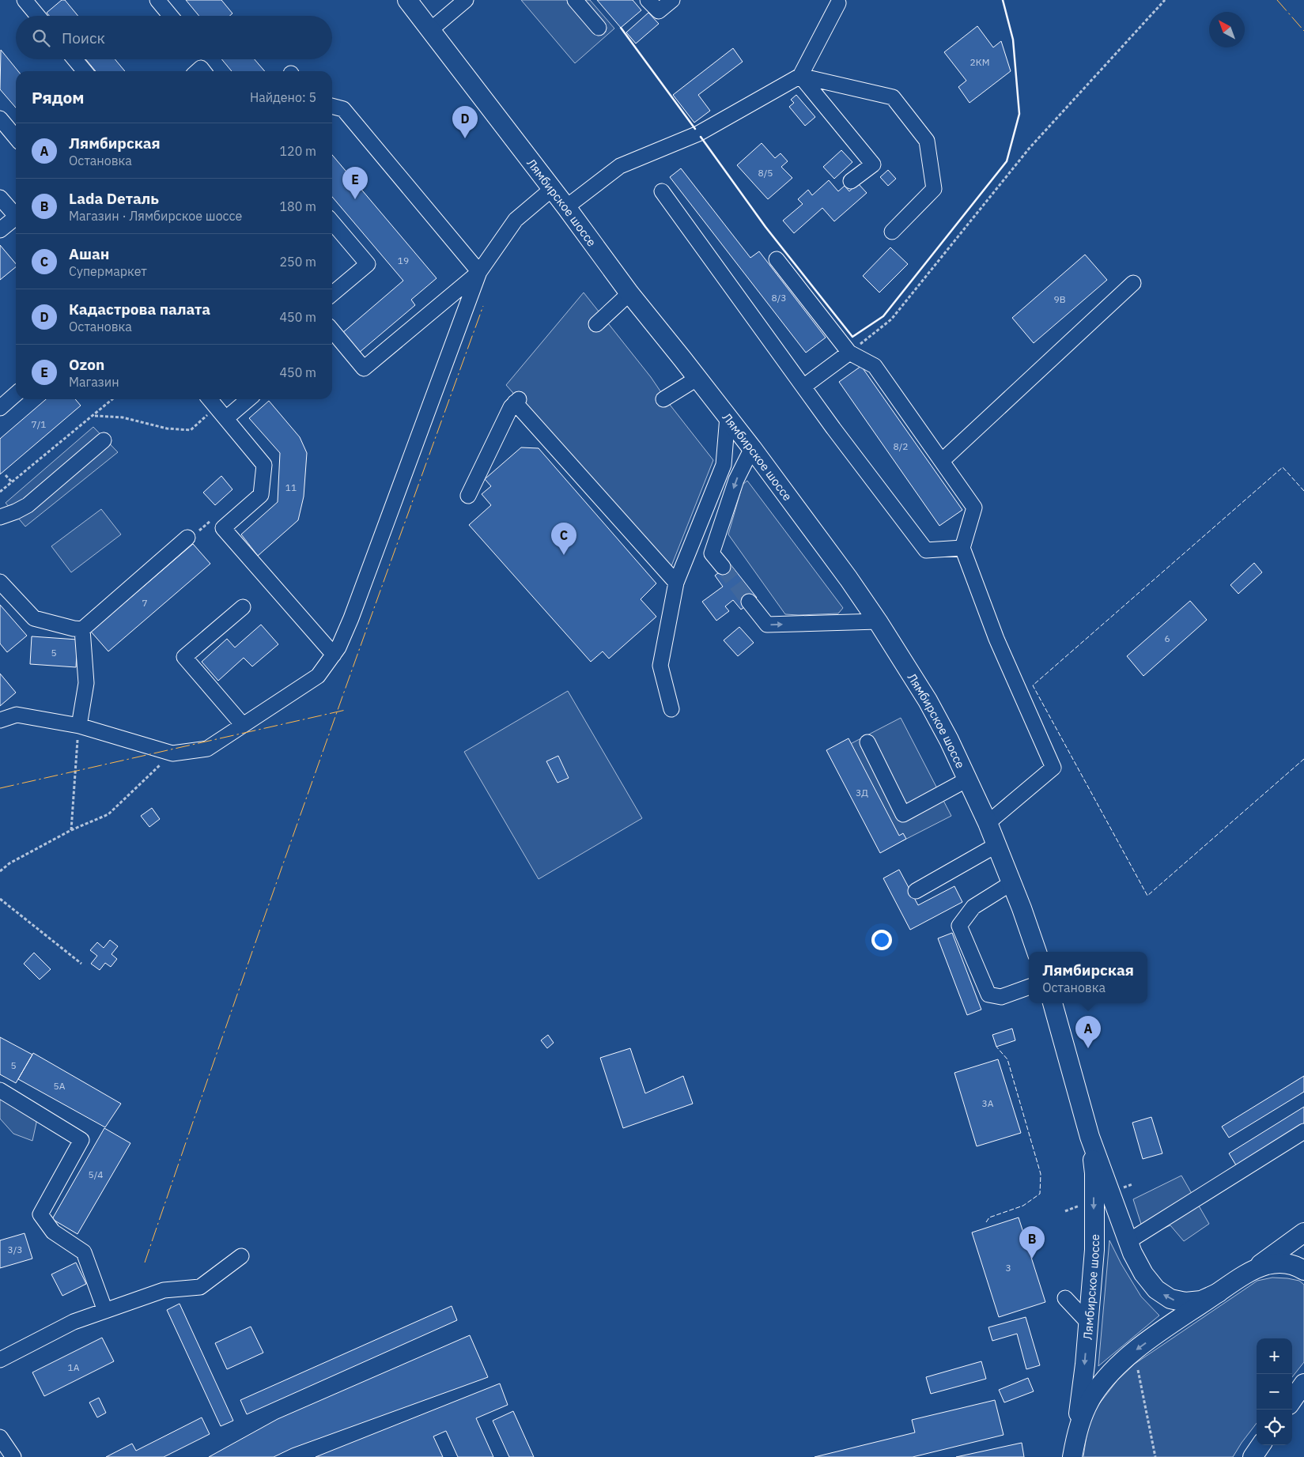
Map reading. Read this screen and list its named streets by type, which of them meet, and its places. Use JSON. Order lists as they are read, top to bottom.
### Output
{
  "streets": {
    "main road": ["Лямбирское шоссе"]
  },
  "house_numbers": [
    "2КМ",
    "8/5",
    "19",
    "8/3",
    "9В",
    "7/1",
    "8/2",
    "11",
    "7",
    "6",
    "5",
    "3Д",
    "5",
    "5А",
    "3А",
    "5/4",
    "3/3",
    "3",
    "1А"
  ],
  "north": "top left",
  "page": {
    "search": "Поиск",
    "heading": ["Рядом", "Найдено: 5"],
    "pins": [
      "D",
      "E",
      "C",
      "A",
      "B"
    ],
    "list": [
      {
        "mark": "A",
        "name": "Лямбирская",
        "note": "Остановка",
        "value": "120 m"
      },
      {
        "mark": "B",
        "name": "Lada Dеталь",
        "note": "Магазин · Лямбирское шоссе",
        "value": "180 m"
      },
      {
        "mark": "C",
        "name": "Ашан",
        "note": "Супермаркет",
        "value": "250 m"
      },
      {
        "mark": "D",
        "name": "Кадастрова палата",
        "note": "Остановка",
        "value": "450 m"
      },
      {
        "mark": "E",
        "name": "Ozon",
        "note": "Магазин",
        "value": "450 m"
      }
    ],
    "popup": ["Лямбирская", "Остановка"],
    "map_buttons": ["+", "−"]
  }
}
